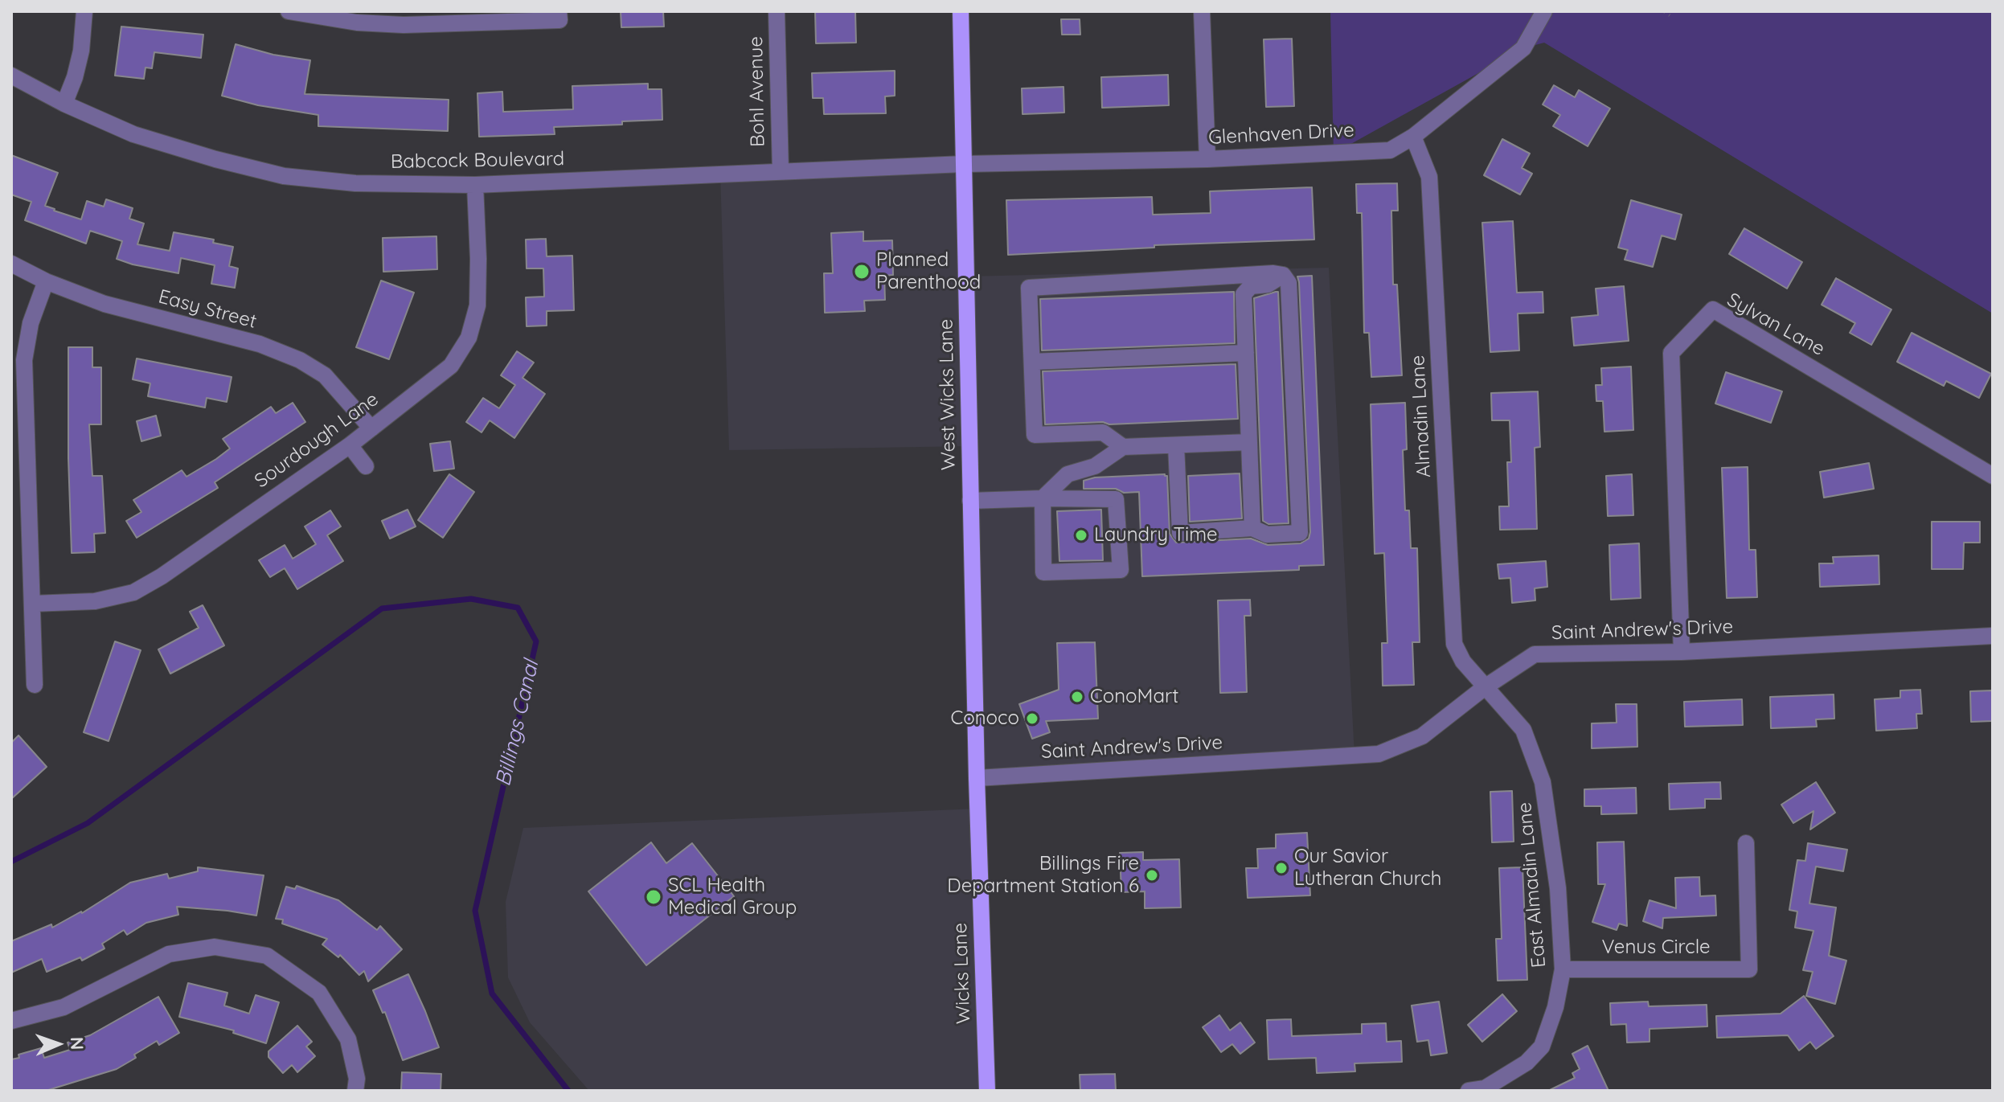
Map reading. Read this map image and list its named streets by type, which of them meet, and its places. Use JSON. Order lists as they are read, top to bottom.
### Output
{
  "streets": {
    "main road": ["West Wicks Lane", "Wicks Lane"],
    "street": [
      "Bohl Avenue",
      "Glenhaven Drive",
      "Babcock Boulevard",
      "Easy Street",
      "Sylvan Lane",
      "Almadin Lane",
      "Sourdough Lane",
      "Saint Andrew's Drive",
      "East Almadin Lane",
      "Venus Circle"
    ]
  },
  "crossings": [
    ["Bohl Avenue", "Babcock Boulevard"],
    ["Glenhaven Drive", "Babcock Boulevard"],
    ["Glenhaven Drive", "West Wicks Lane"],
    ["Glenhaven Drive", "Almadin Lane"],
    ["Babcock Boulevard", "West Wicks Lane"],
    ["Babcock Boulevard", "Sourdough Lane"],
    ["Easy Street", "Sourdough Lane"],
    ["Sylvan Lane", "Saint Andrew's Drive"],
    ["West Wicks Lane", "Saint Andrew's Drive"],
    ["West Wicks Lane", "Wicks Lane"],
    ["Almadin Lane", "Saint Andrew's Drive"],
    ["Almadin Lane", "East Almadin Lane"],
    ["Saint Andrew's Drive", "East Almadin Lane"],
    ["Saint Andrew's Drive", "Wicks Lane"],
    ["East Almadin Lane", "Venus Circle"]
  ],
  "water": ["Billings Canal"],
  "places": [
    "Planned Parenthood",
    "Laundry Time",
    "ConoMart",
    "Conoco",
    "Our Savior Lutheran Church",
    "Billings Fire Department Station 6",
    "SCL Health Medical Group"
  ],
  "north": "right"
}
